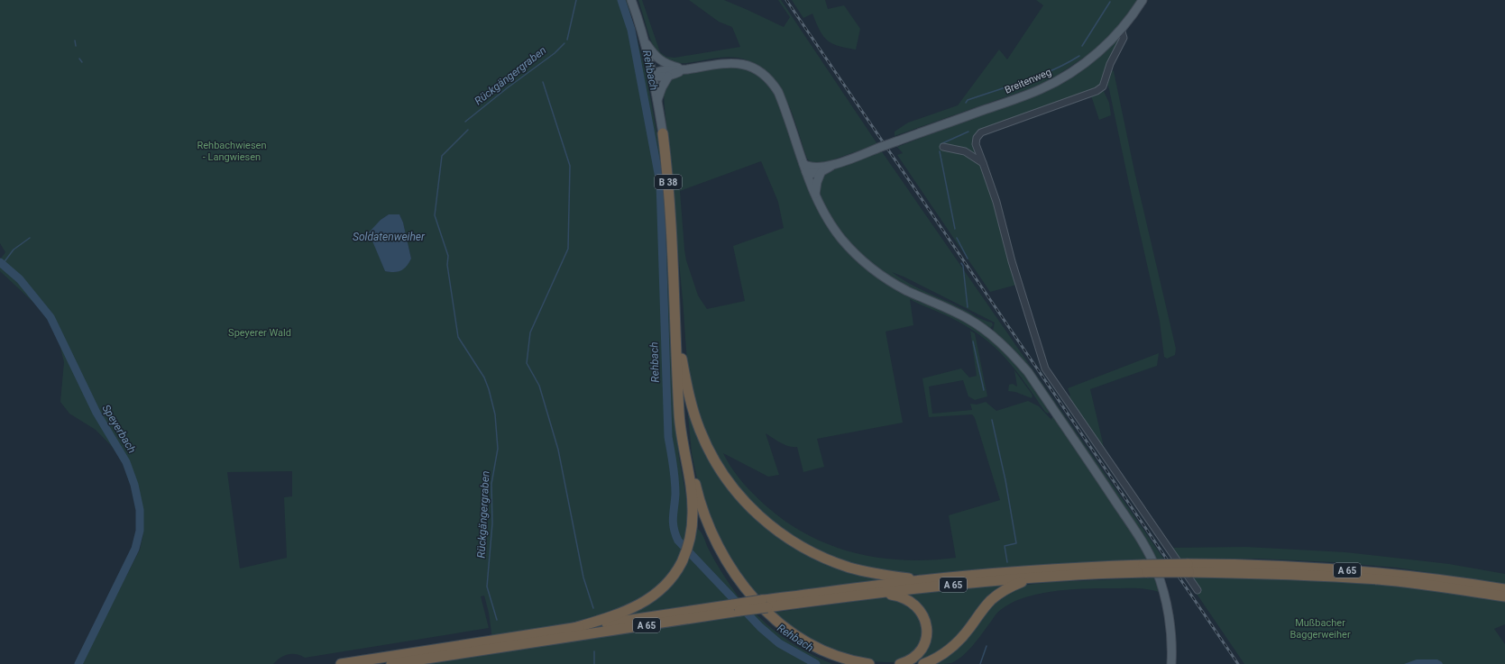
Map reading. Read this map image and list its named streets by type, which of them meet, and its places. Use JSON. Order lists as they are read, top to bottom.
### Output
{
  "streets": {
    "highway": ["B 38", "A 65"],
    "main road": ["Breitenweg"]
  },
  "water": [
    "Rehbach",
    "Rückgängergraben",
    "Soldatenweiher",
    "Speyerbach"
  ],
  "parks": ["Rehbachwiesen - Langwiesen", "Speyerer Wald", "Mußbacher Baggerweiher"]
}
